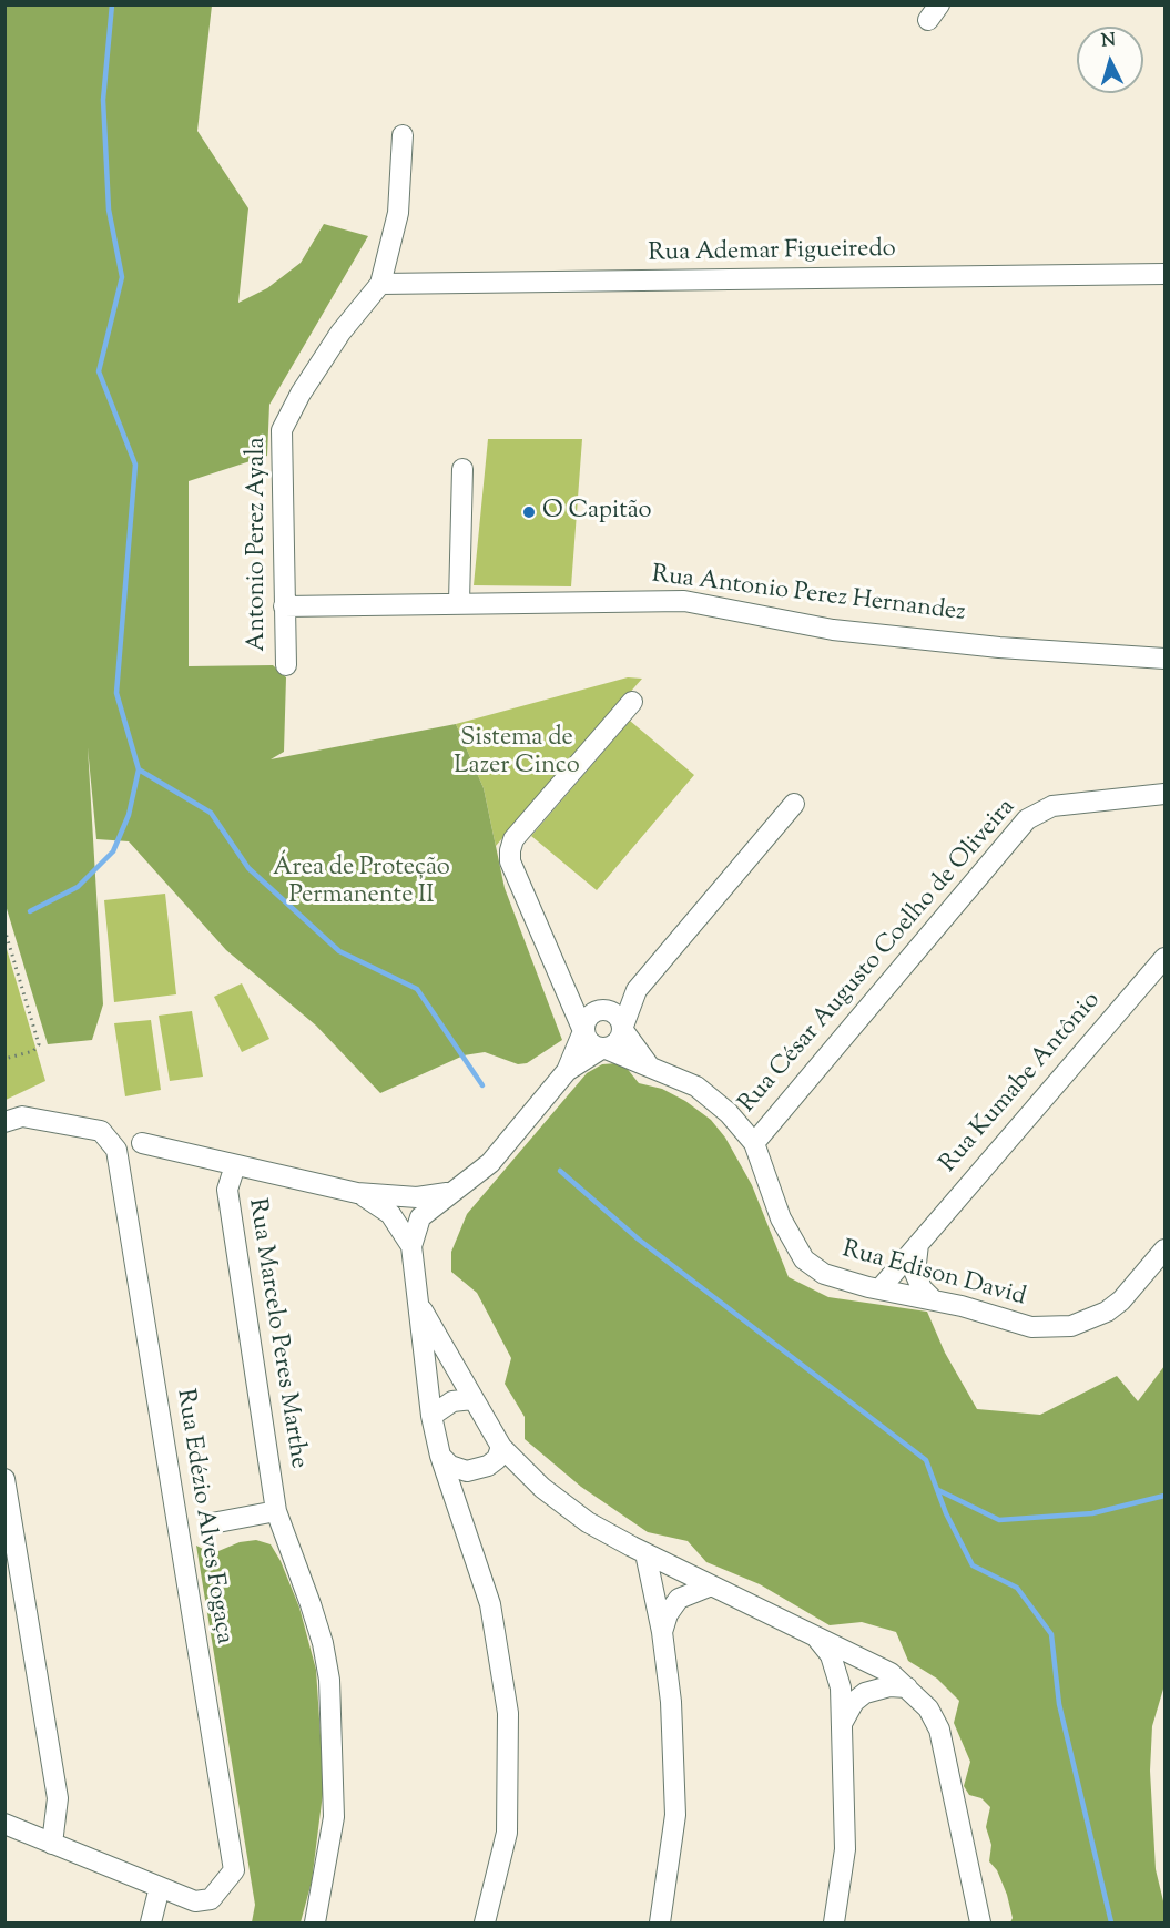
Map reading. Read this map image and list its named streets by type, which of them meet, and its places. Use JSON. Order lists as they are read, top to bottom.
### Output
{
  "streets": {
    "street": [
      "Rua Ademar Figueiredo",
      "Antonio Perez Ayala",
      "Rua Antonio Perez Hernandez",
      "Rua César Augusto Coelho de Oliveira",
      "Rua Kumabe Antônio",
      "Rua Edison David",
      "Rua Marcelo Peres Marthe",
      "Rua Edézio Alves Fogaça"
    ]
  },
  "crossings": [
    ["Rua Ademar Figueiredo", "Antonio Perez Ayala"],
    ["Antonio Perez Ayala", "Rua Antonio Perez Hernandez"],
    ["Rua César Augusto Coelho de Oliveira", "Rua Edison David"],
    ["Rua Kumabe Antônio", "Rua Edison David"]
  ],
  "parks": ["Sistema de Lazer Cinco", "Área de Proteção Permanente II"],
  "places": ["O Capitão"],
  "north": "top"
}
